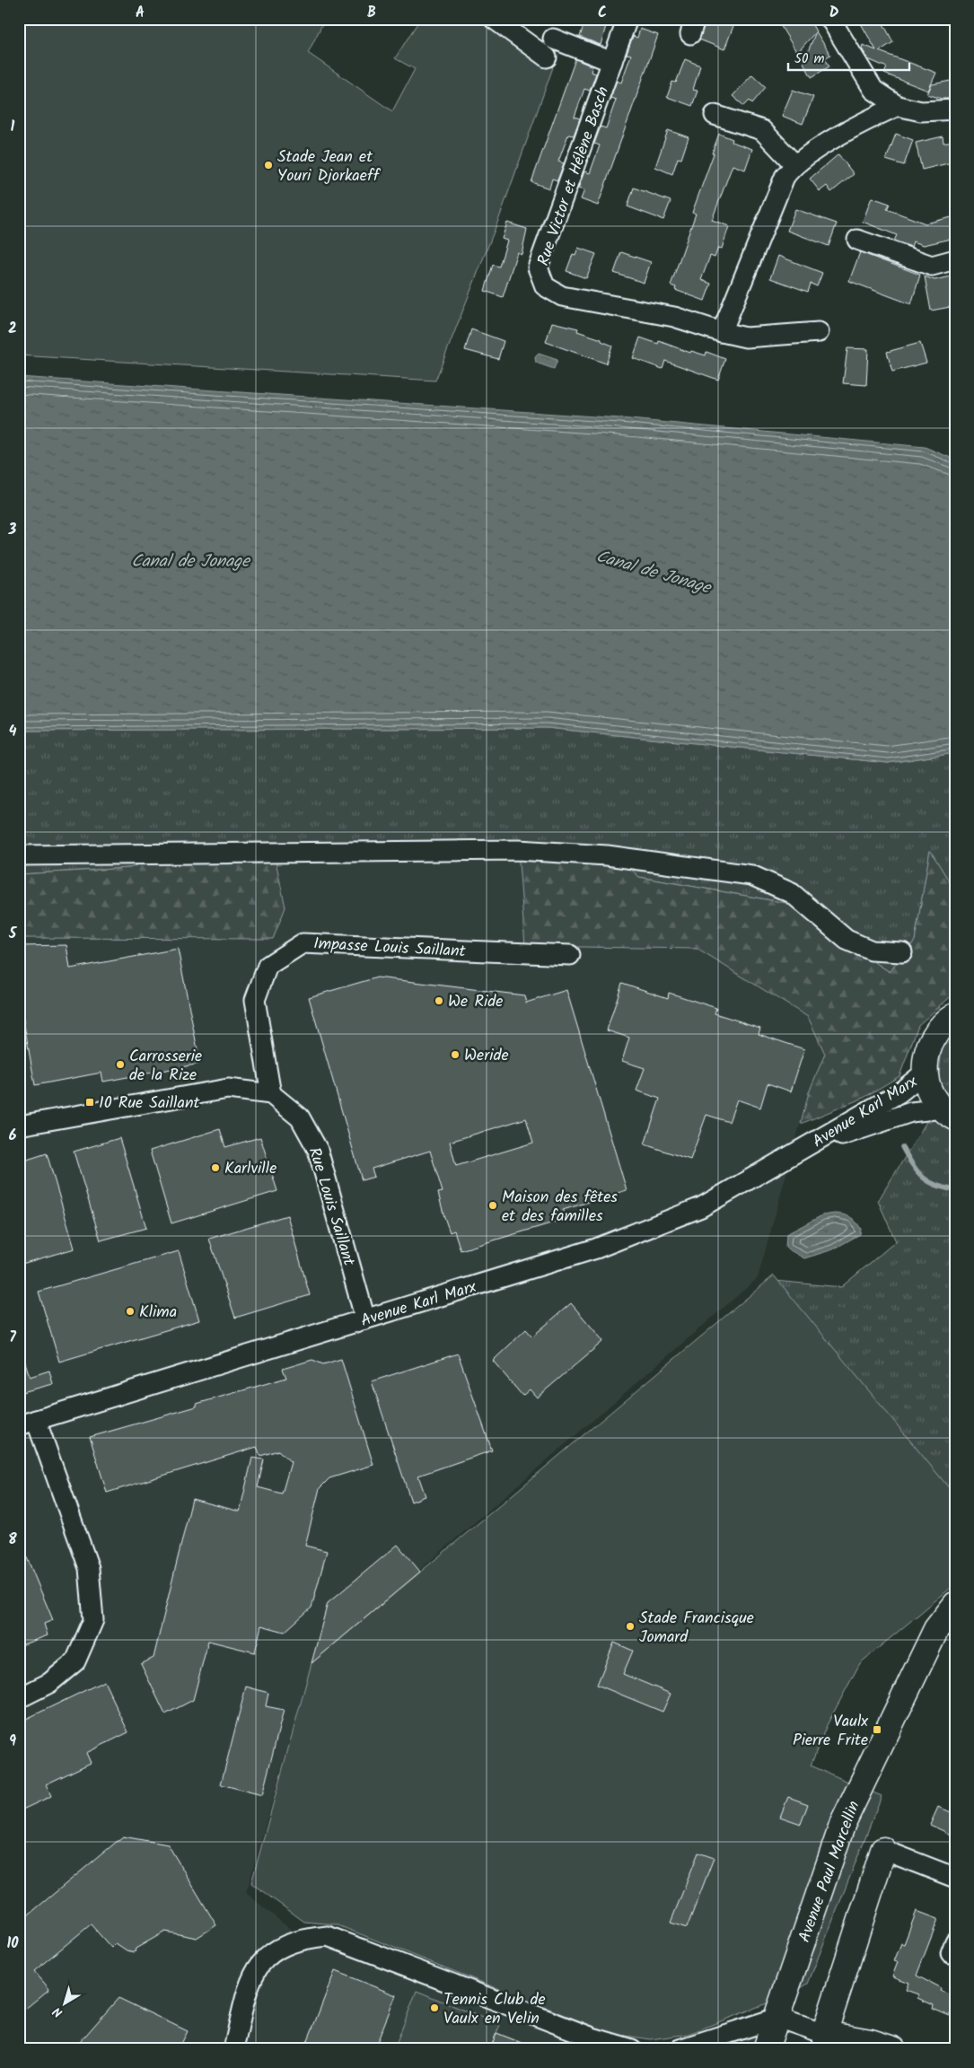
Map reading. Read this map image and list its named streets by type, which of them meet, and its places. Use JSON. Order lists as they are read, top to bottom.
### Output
{
  "streets": {
    "main road": ["Avenue Paul Marcellin"],
    "street": [
      "Rue Victor et Hélène Basch",
      "Impasse Louis Saillant",
      "Avenue Karl Marx",
      "Rue Louis Saillant"
    ]
  },
  "crossings": [
    ["Impasse Louis Saillant", "Rue Louis Saillant"],
    ["Avenue Karl Marx", "Rue Louis Saillant"]
  ],
  "water": ["Canal de Jonage"],
  "places": {
    "other": [
      "Stade Jean et Youri Djorkaeff",
      "We Ride",
      "Weride",
      "Carrosserie de la Rize",
      "Karlville",
      "Maison des fêtes et des familles",
      "Klima",
      "Stade Francisque Jomard",
      "Tennis Club de Vaulx en Velin"
    ],
    "transit": ["10 Rue Saillant", "Vaulx Pierre Frite"]
  },
  "scale_bar": "50 m",
  "north": "bottom left",
  "grid": {
    "columns": [
      "A",
      "B",
      "C",
      "D"
    ],
    "rows": [
      "1",
      "2",
      "3",
      "4",
      "5",
      "6",
      "7",
      "8",
      "9",
      "10"
    ]
  }
}
